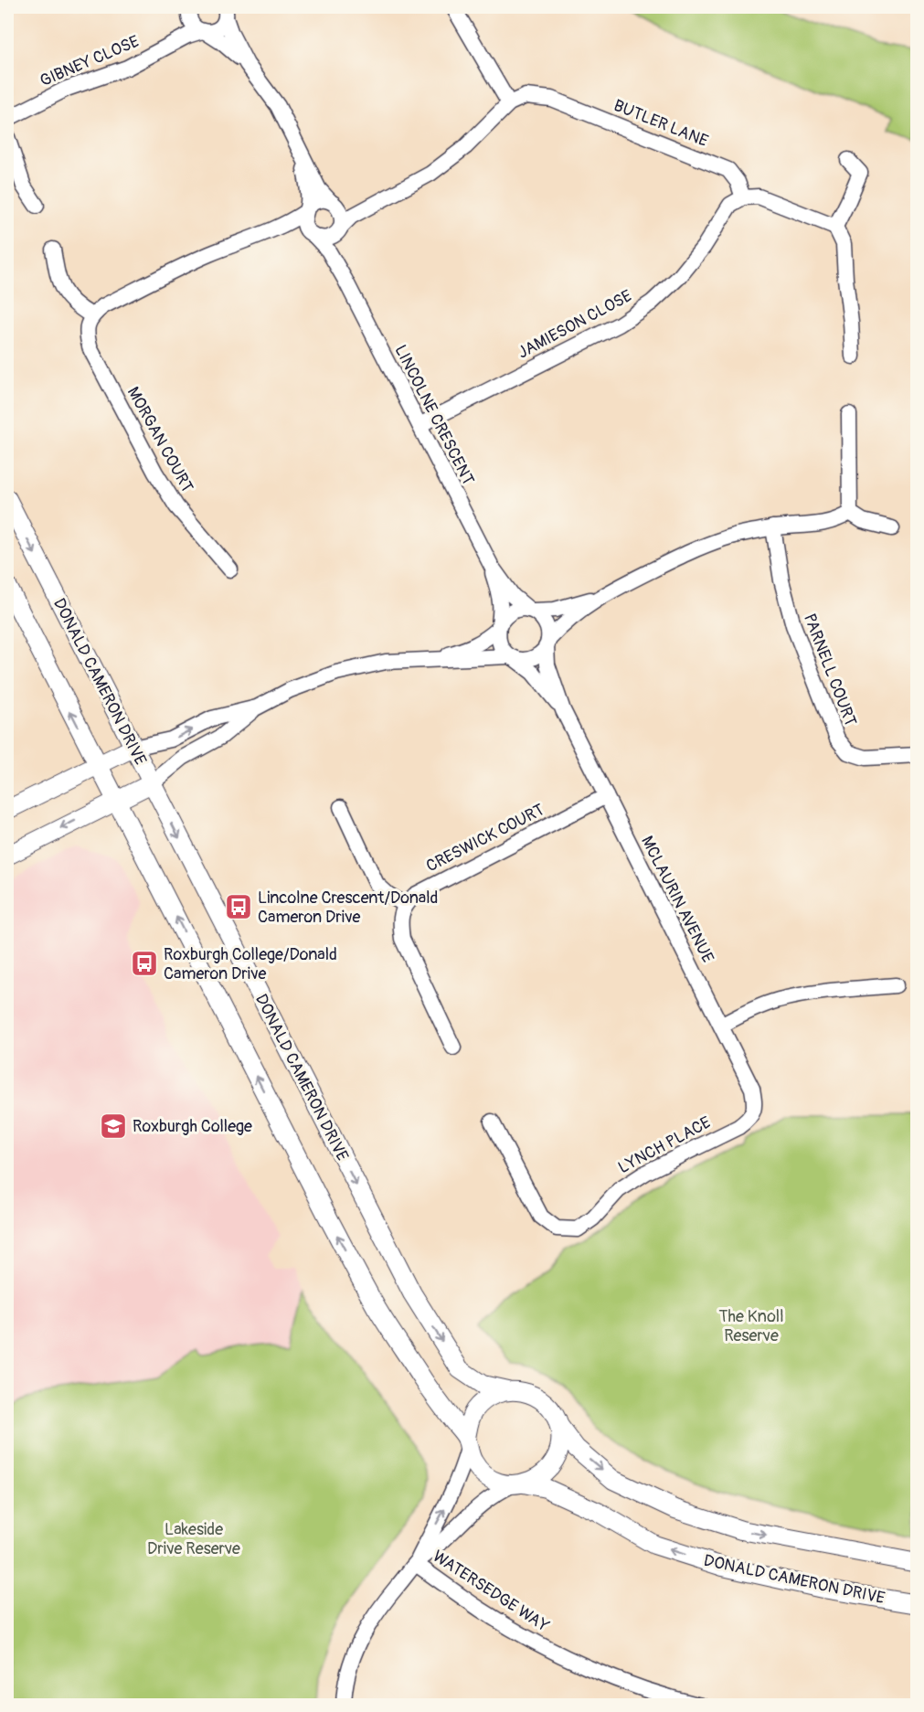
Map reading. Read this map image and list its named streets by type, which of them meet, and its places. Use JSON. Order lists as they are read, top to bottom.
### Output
{
  "streets": {
    "street": [
      "GIBNEY CLOSE",
      "BUTLER LANE",
      "JAMIESON CLOSE",
      "LINCOLNE CRESCENT",
      "MORGAN COURT",
      "PARNELL COURT",
      "DONALD CAMERON DRIVE",
      "CRESWICK COURT",
      "MCLAURIN AVENUE",
      "LYNCH PLACE",
      "WATERSEDGE WAY"
    ]
  },
  "crossings": [
    ["BUTLER LANE", "JAMIESON CLOSE"],
    ["JAMIESON CLOSE", "LINCOLNE CRESCENT"],
    ["LINCOLNE CRESCENT", "MCLAURIN AVENUE"],
    ["CRESWICK COURT", "MCLAURIN AVENUE"],
    ["MCLAURIN AVENUE", "LYNCH PLACE"]
  ],
  "parks": ["The Knoll Reserve", "Lakeside Drive Reserve"],
  "places": {
    "bus stop": ["Lincolne Crescent/Donald Cameron Drive", "Roxburgh College/Donald Cameron Drive"],
    "school or university": ["Roxburgh College"]
  }
}
